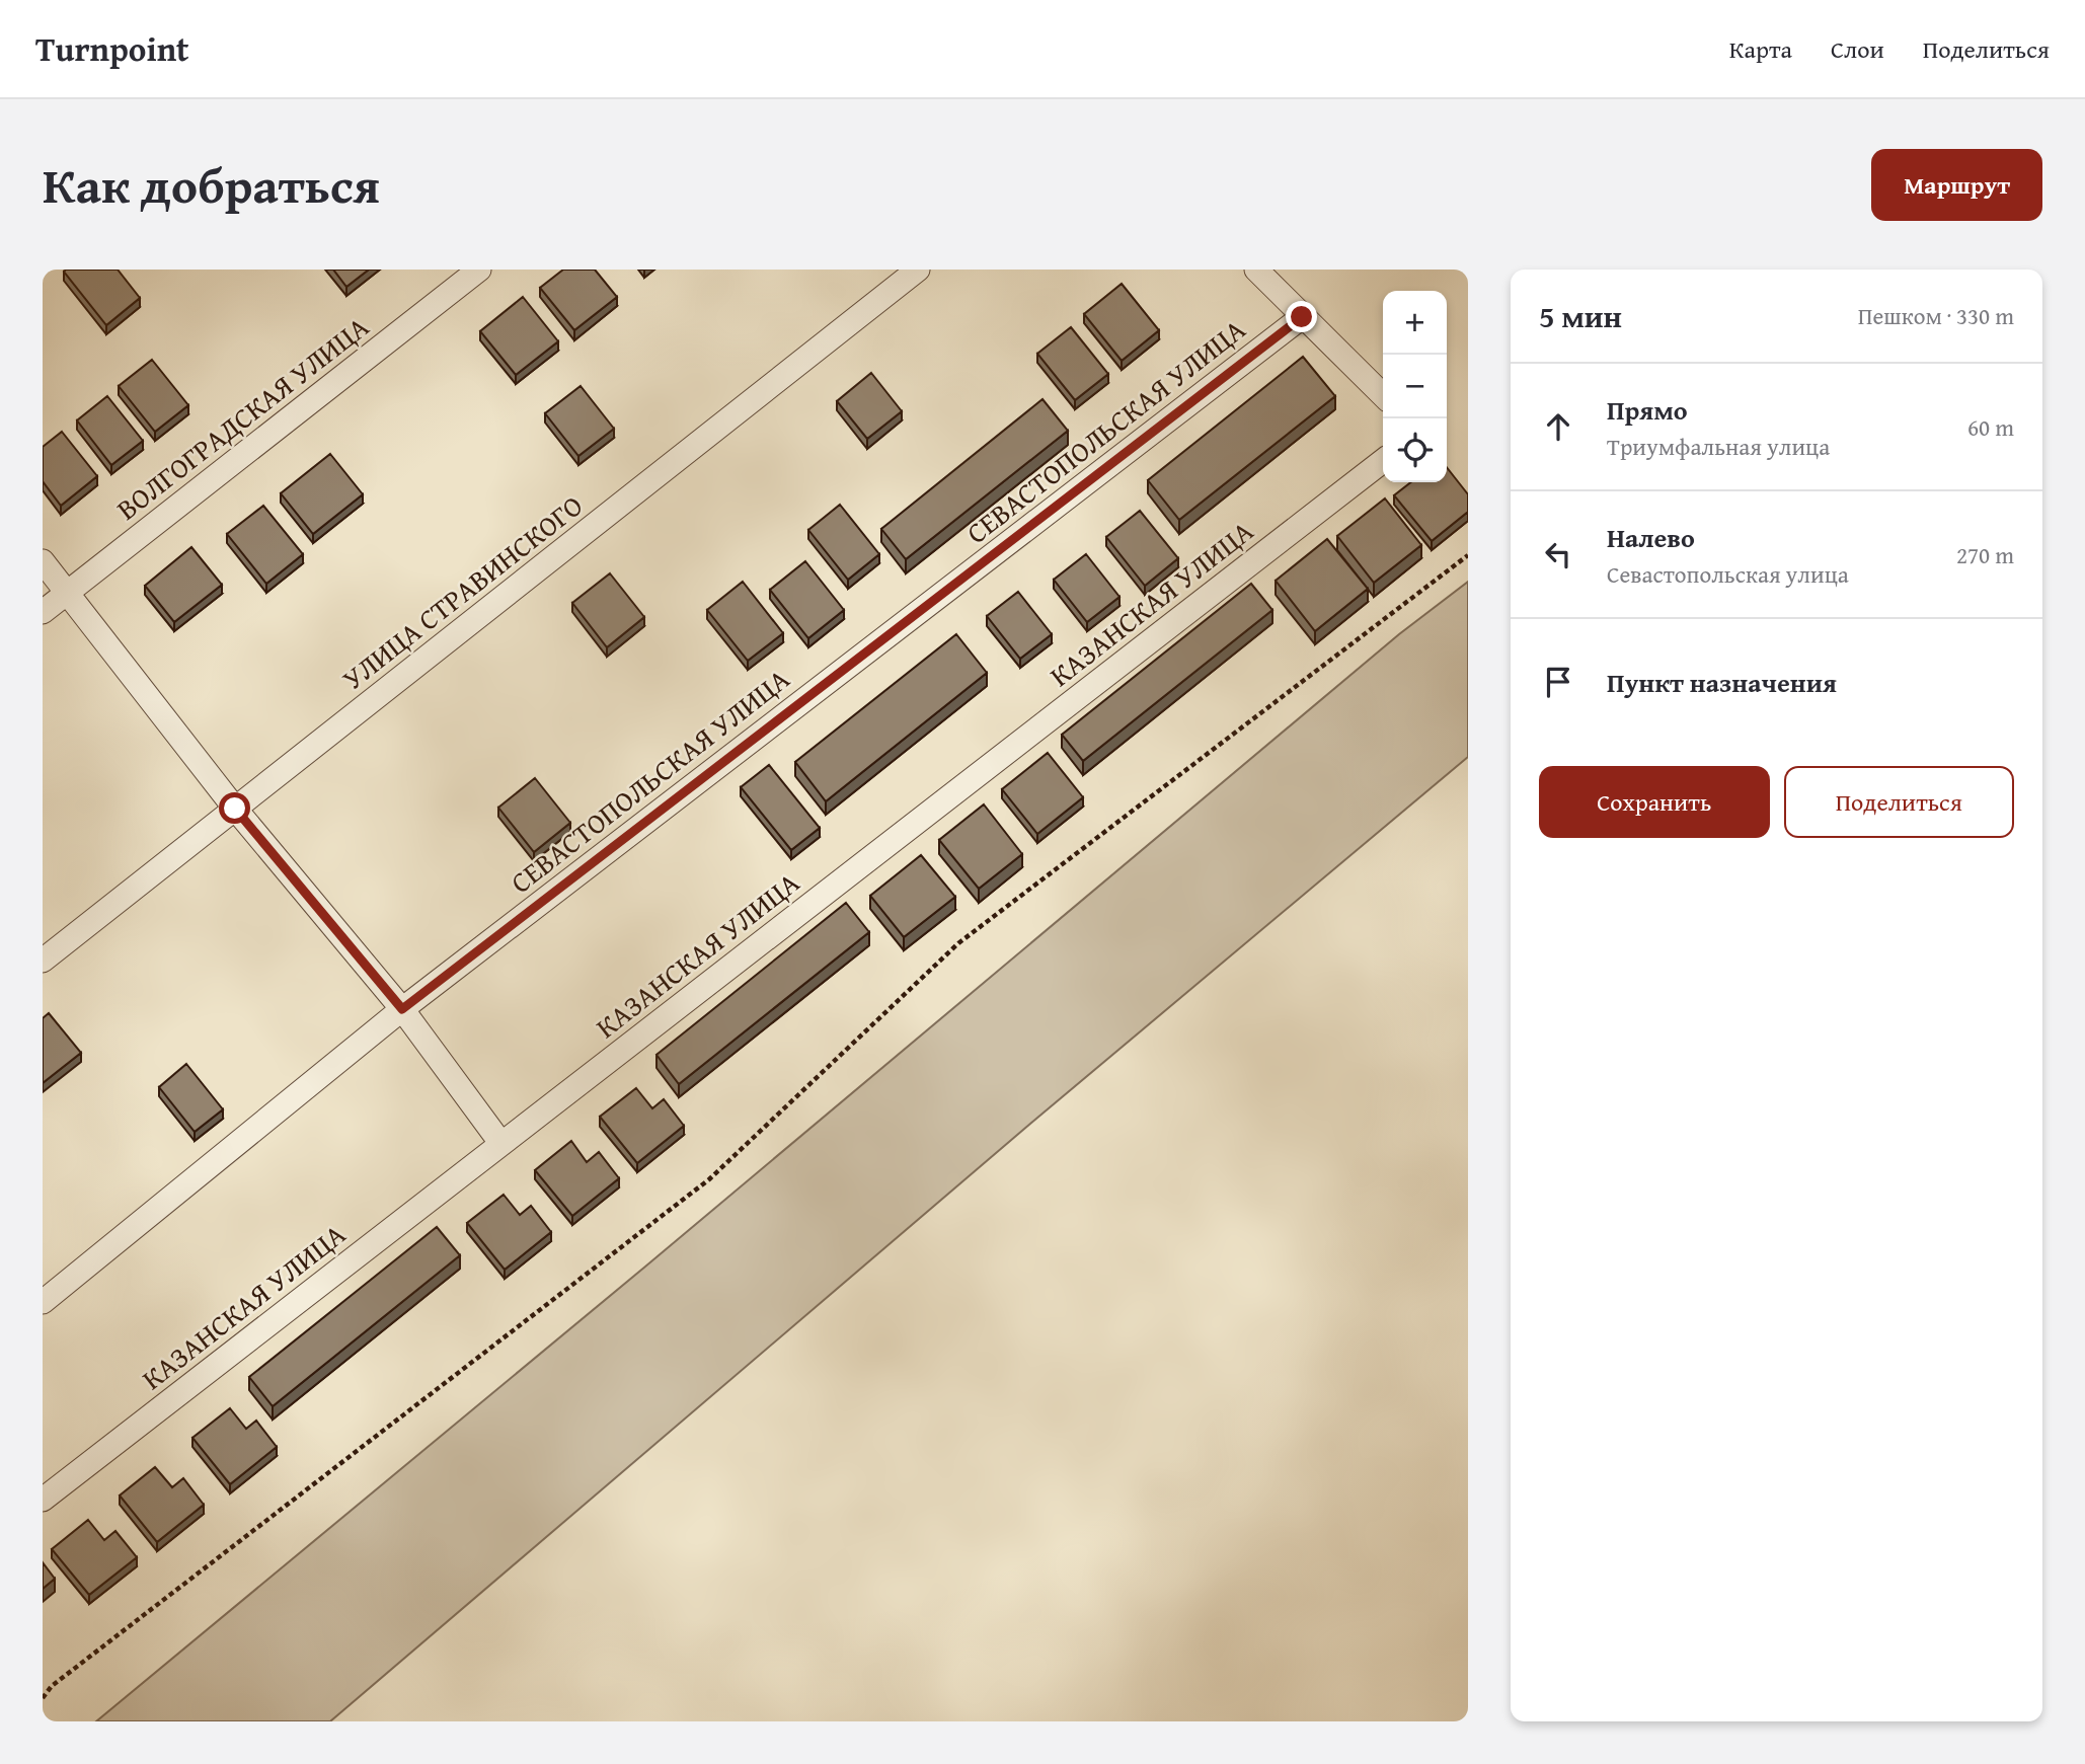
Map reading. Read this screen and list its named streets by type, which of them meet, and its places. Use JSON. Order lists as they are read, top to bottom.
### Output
{
  "streets": {
    "street": [
      "ВОЛГОГРАДСКАЯ УЛИЦА",
      "СЕВАСТОПОЛЬСКАЯ УЛИЦА",
      "УЛИЦА СТРАВИНСКОГО",
      "КАЗАНСКАЯ УЛИЦА"
    ]
  },
  "page": {
    "header": "Turnpoint",
    "nav": ["Карта", "Слои", "Поделиться"],
    "title": "Как добраться",
    "buttons": [
      "Маршрут",
      ["Сохранить", "Поделиться"]
    ],
    "heading": ["5 мин", "Пешком · 330 m"],
    "map_buttons": ["+", "−"],
    "list": [
      ["Прямо", "Триумфальная улица", "60 m"],
      ["Налево", "Севастопольская улица", "270 m"],
      "Пункт назначения"
    ]
  }
}
